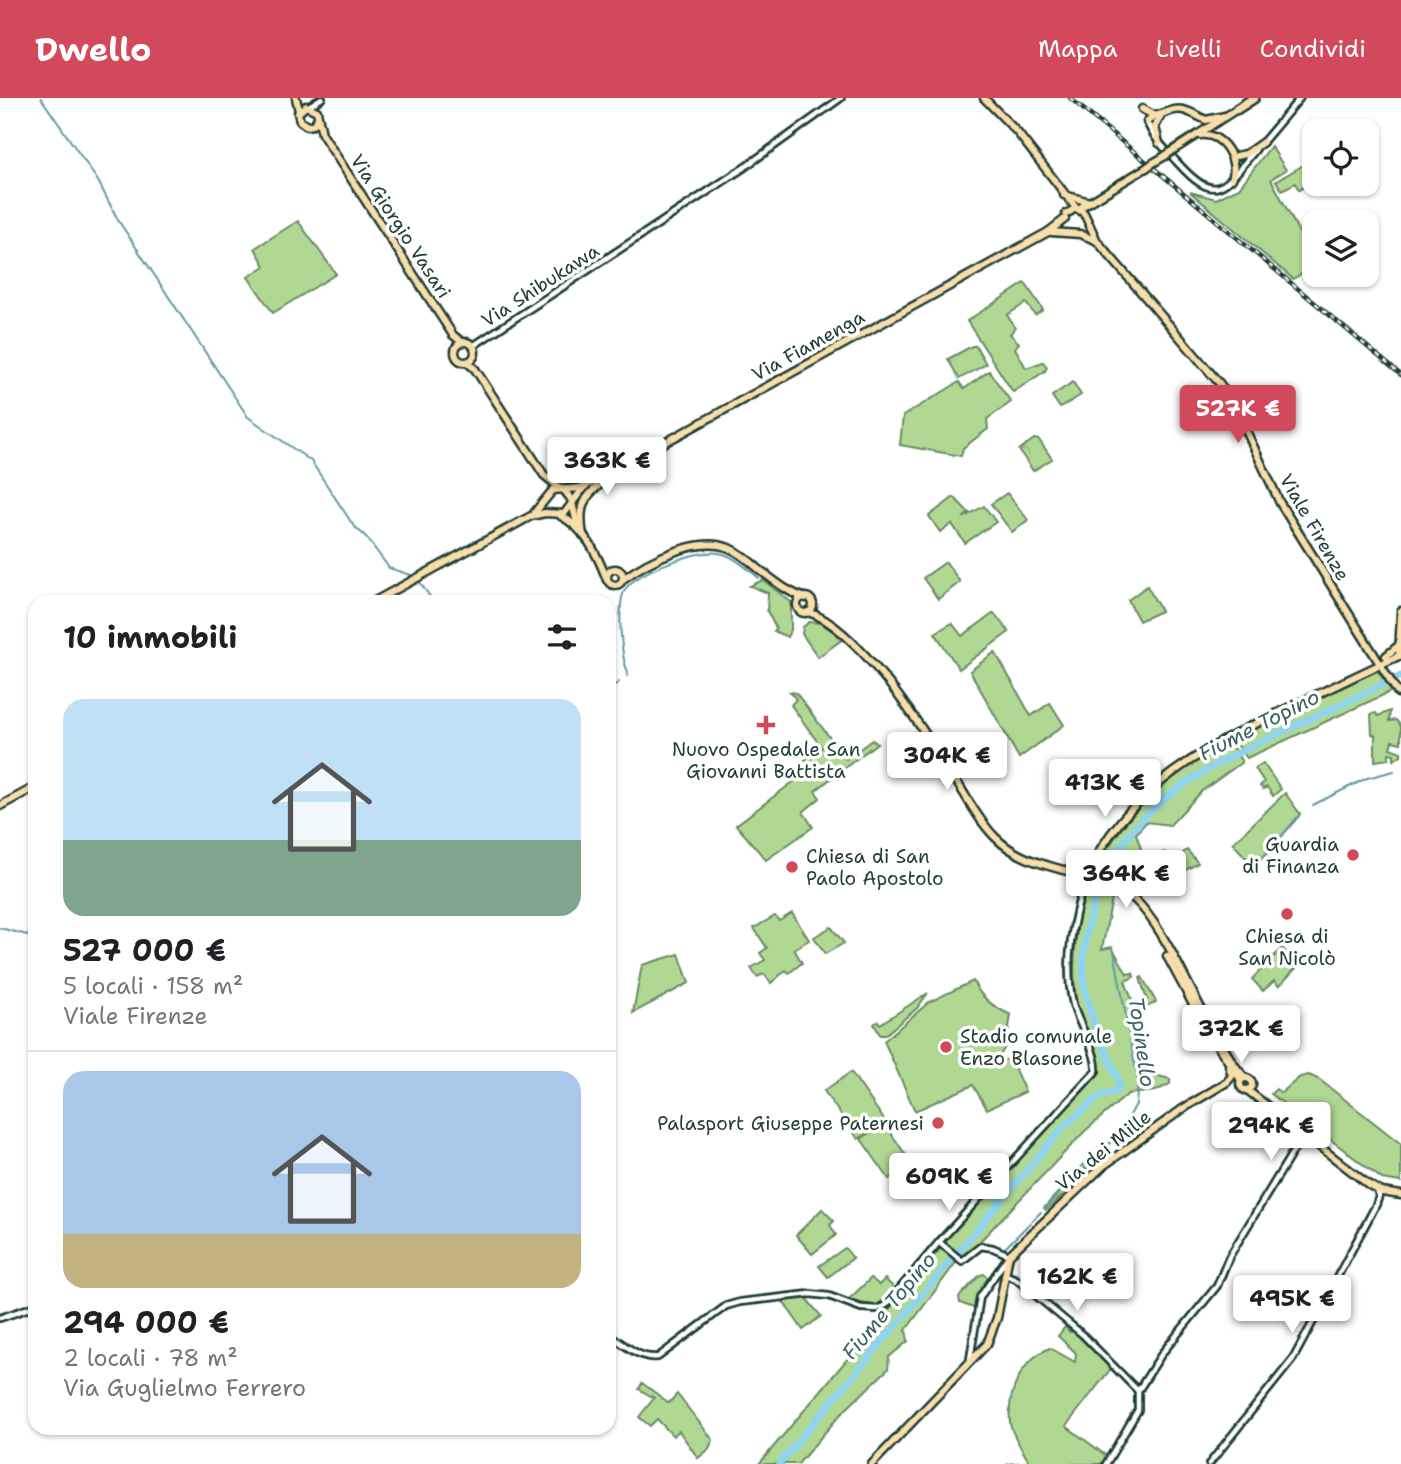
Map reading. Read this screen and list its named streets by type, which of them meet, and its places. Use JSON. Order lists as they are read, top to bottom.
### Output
{
  "streets": {
    "main road": [
      "Via Giorgio Vasari",
      "Via Fiamenga",
      "Viale Firenze",
      "Via dei Mille"
    ],
    "street": ["Via Shibukawa"]
  },
  "crossings": [
    ["Via Fiamenga", "Viale Firenze"]
  ],
  "water": ["Fiume Topino", "Topinello"],
  "places": {
    "health": ["Nuovo Ospedale San Giovanni Battista"],
    "other": [
      "Guardia di Finanza",
      "Chiesa di San Paolo Apostolo",
      "Chiesa di San Nicolò",
      "Stadio comunale Enzo Blasone",
      "Palasport Giuseppe Paternesi"
    ]
  },
  "page": {
    "header": "Dwello",
    "nav": ["Mappa", "Livelli", "Condividi"],
    "price": [
      "527K €",
      "363K €",
      "304K €",
      "413K €",
      "364K €",
      "372K €",
      "294K €",
      "609K €",
      "162K €",
      "495K €"
    ],
    "heading": "10 immobili",
    "list": [
      {
        "name": "527 000 €",
        "note": "5 locali · 158 m² · Viale Firenze"
      },
      {
        "name": "294 000 €",
        "note": "2 locali · 78 m² · Via Guglielmo Ferrero"
      }
    ]
  }
}
